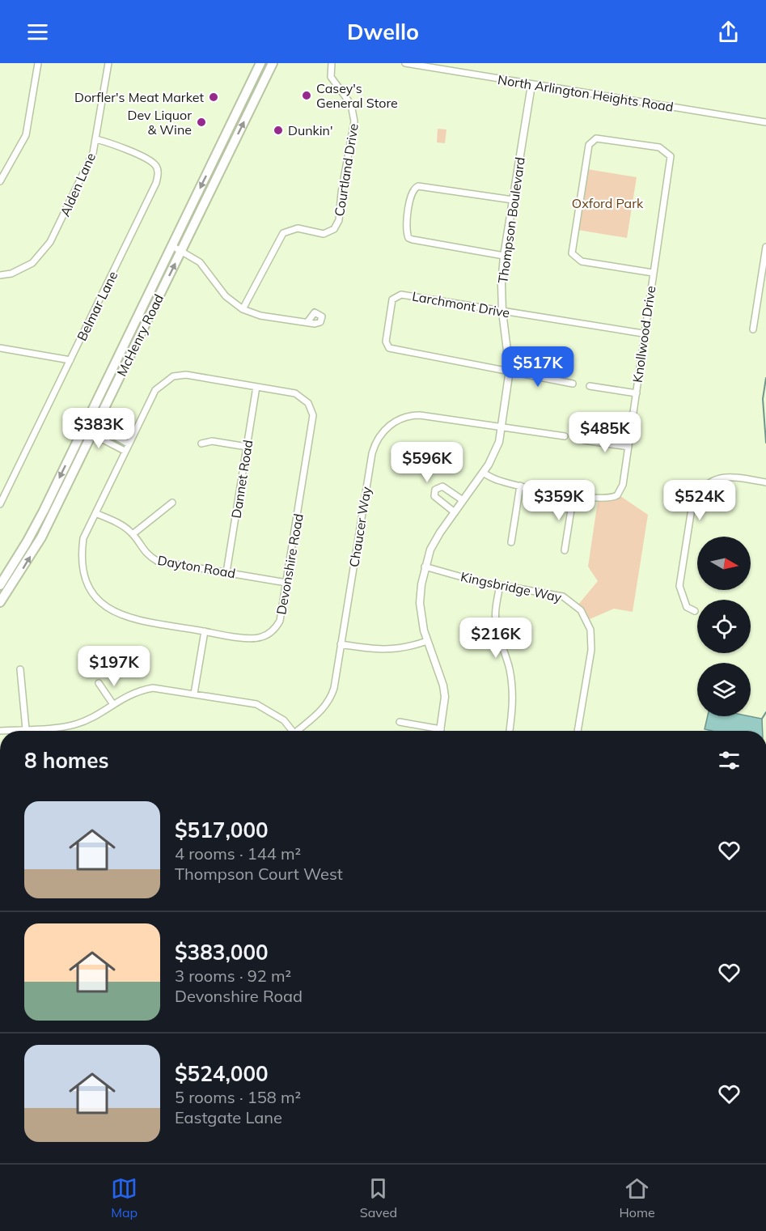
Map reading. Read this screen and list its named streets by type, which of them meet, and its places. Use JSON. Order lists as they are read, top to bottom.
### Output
{
  "streets": {
    "main road": ["McHenry Road"],
    "street": [
      "North Arlington Heights Road",
      "Courtland Drive",
      "Alden Lane",
      "Thompson Boulevard",
      "Larchmont Drive",
      "Belmar Lane",
      "Knollwood Drive",
      "Dannet Road",
      "Chaucer Way",
      "Devonshire Road",
      "Dayton Road",
      "Kingsbridge Way"
    ]
  },
  "crossings": [
    ["North Arlington Heights Road", "Thompson Boulevard"],
    ["Alden Lane", "Belmar Lane"],
    ["Thompson Boulevard", "Larchmont Drive"],
    ["Thompson Boulevard", "Knollwood Drive"],
    ["Thompson Boulevard", "Chaucer Way"],
    ["Thompson Boulevard", "Kingsbridge Way"],
    ["Larchmont Drive", "Knollwood Drive"],
    ["Dannet Road", "Devonshire Road"],
    ["Dannet Road", "Dayton Road"],
    ["Devonshire Road", "Dayton Road"]
  ],
  "parks": ["Oxford Park"],
  "places": [
    "Casey's General Store",
    "Dorfler's Meat Market",
    "Dev Liquor & Wine",
    "Dunkin'"
  ],
  "north": "right",
  "page": {
    "header": "Dwello",
    "price": [
      "$517K",
      "$383K",
      "$485K",
      "$596K",
      "$359K",
      "$524K",
      "$216K",
      "$197K"
    ],
    "heading": "8 homes",
    "list": [
      {
        "name": "$517,000",
        "note": "4 rooms · 144 m² · Thompson Court West"
      },
      {
        "name": "$383,000",
        "note": "3 rooms · 92 m² · Devonshire Road"
      },
      {
        "name": "$524,000",
        "note": "5 rooms · 158 m² · Eastgate Lane"
      }
    ],
    "tabs": ["Map", "Saved", "Home"]
  }
}
